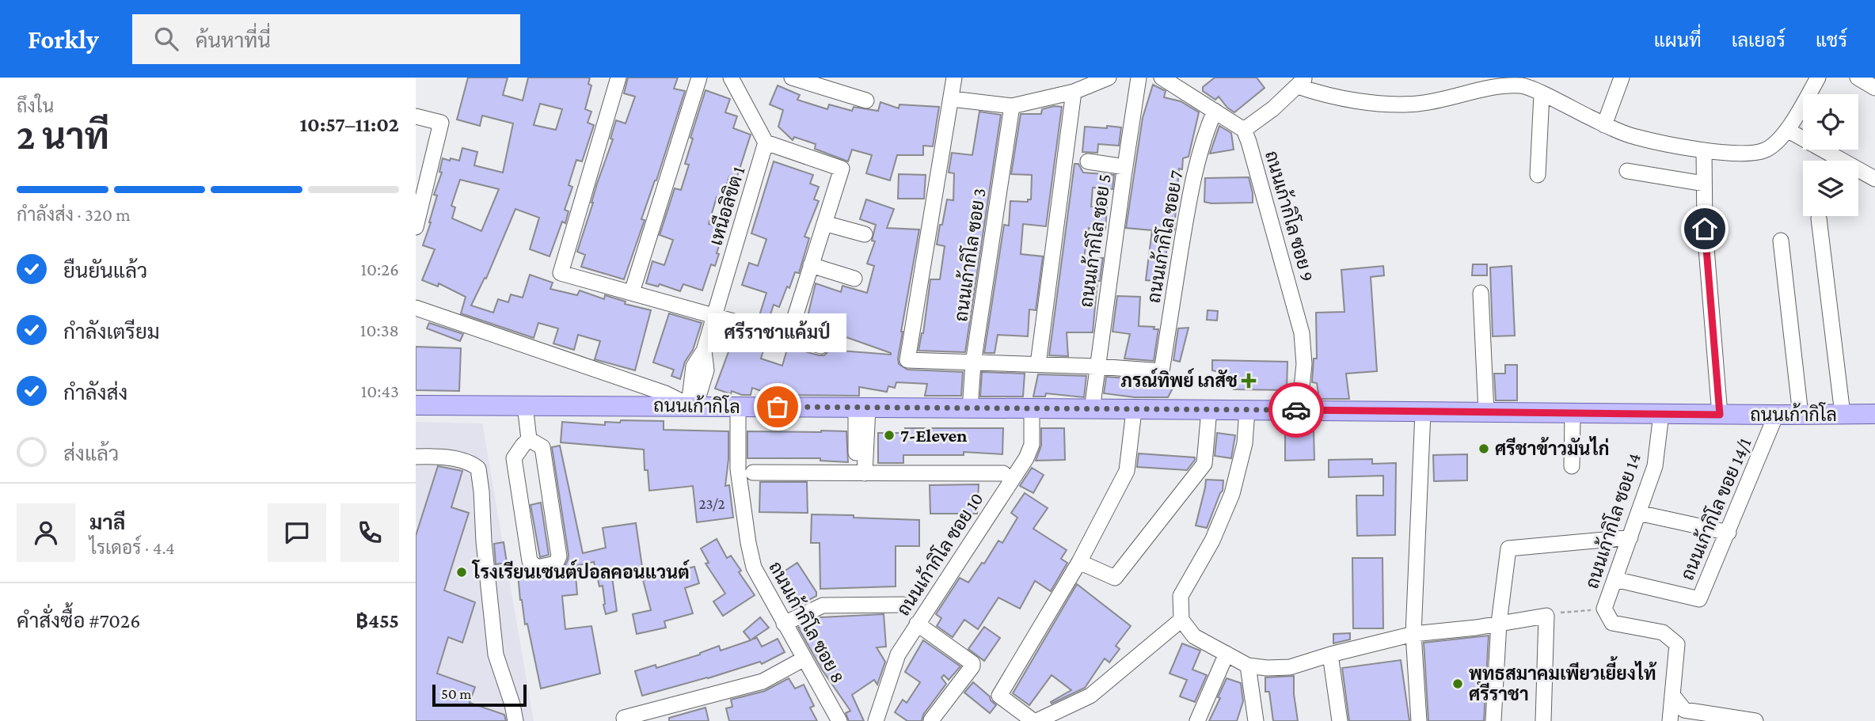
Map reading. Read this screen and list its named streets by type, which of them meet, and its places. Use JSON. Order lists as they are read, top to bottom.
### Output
{
  "streets": {
    "main road": ["ถนนเก้ากิโล"],
    "street": [
      "เหนือลิขิต 1",
      "ถนนเก้ากิโล ซอย 9",
      "ถนนเก้ากิโล ซอย 7",
      "ถนนเก้ากิโล ซอย 5",
      "ถนนเก้ากิโล ซอย 3",
      "ถนนเก้ากิโล ขอย 14/1",
      "ถนนเก้ากิโล ซอย 14",
      "ถนนเก้ากิโล ซอย 10",
      "ถนนเก้ากิโล ซอย 8"
    ]
  },
  "crossings": [
    ["เหนือลิขิต 1", "ถนนเก้ากิโล"],
    ["ถนนเก้ากิโล ซอย 9", "ถนนเก้ากิโล"],
    ["ถนนเก้ากิโล ซอย 7", "ถนนเก้ากิโล ซอย 5"],
    ["ถนนเก้ากิโล ซอย 5", "ถนนเก้ากิโล"],
    ["ถนนเก้ากิโล ซอย 3", "ถนนเก้ากิโล"],
    ["ถนนเก้ากิโล", "ถนนเก้ากิโล ขอย 14/1"],
    ["ถนนเก้ากิโล", "ถนนเก้ากิโล ซอย 14"],
    ["ถนนเก้ากิโล", "ถนนเก้ากิโล ซอย 10"],
    ["ถนนเก้ากิโล", "ถนนเก้ากิโล ซอย 8"],
    ["ถนนเก้ากิโล ขอย 14/1", "ถนนเก้ากิโล ซอย 14"]
  ],
  "places": {
    "health": ["ภรณ์ทิพย์ เภสัช"],
    "other": [
      "ศรีราชาแค้มป์",
      "7-Eleven",
      "ศรีชาข้าวมันไก่",
      "โรงเรียนเซนต์ปอลคอนแวนต์",
      "พุทธสมาคมเพียวเยี้ยงไท้ ศรีราชา"
    ]
  },
  "house_numbers": ["23/2"],
  "scale_bar": "50 m",
  "page": {
    "header": "Forkly",
    "search": "ค้นหาที่นี่",
    "nav": ["แผนที่", "เลเยอร์", "แชร์"],
    "heading": ["2 นาที", "ถึงใน", "10:57–11:02"],
    "panel": [
      "มาลี",
      "ไรเดอร์ · 4.4",
      "คำสั่งซื้อ #7026",
      "฿455"
    ],
    "bar": "กำลังส่ง · 320 m",
    "list": [
      ["ยืนยันแล้ว", "10:26"],
      ["กำลังเตรียม", "10:38"],
      ["กำลังส่ง", "10:43"],
      "ส่งแล้ว"
    ],
    "bubble": "ศรีราชาแค้มป์",
    "scale": "50 m"
  }
}
